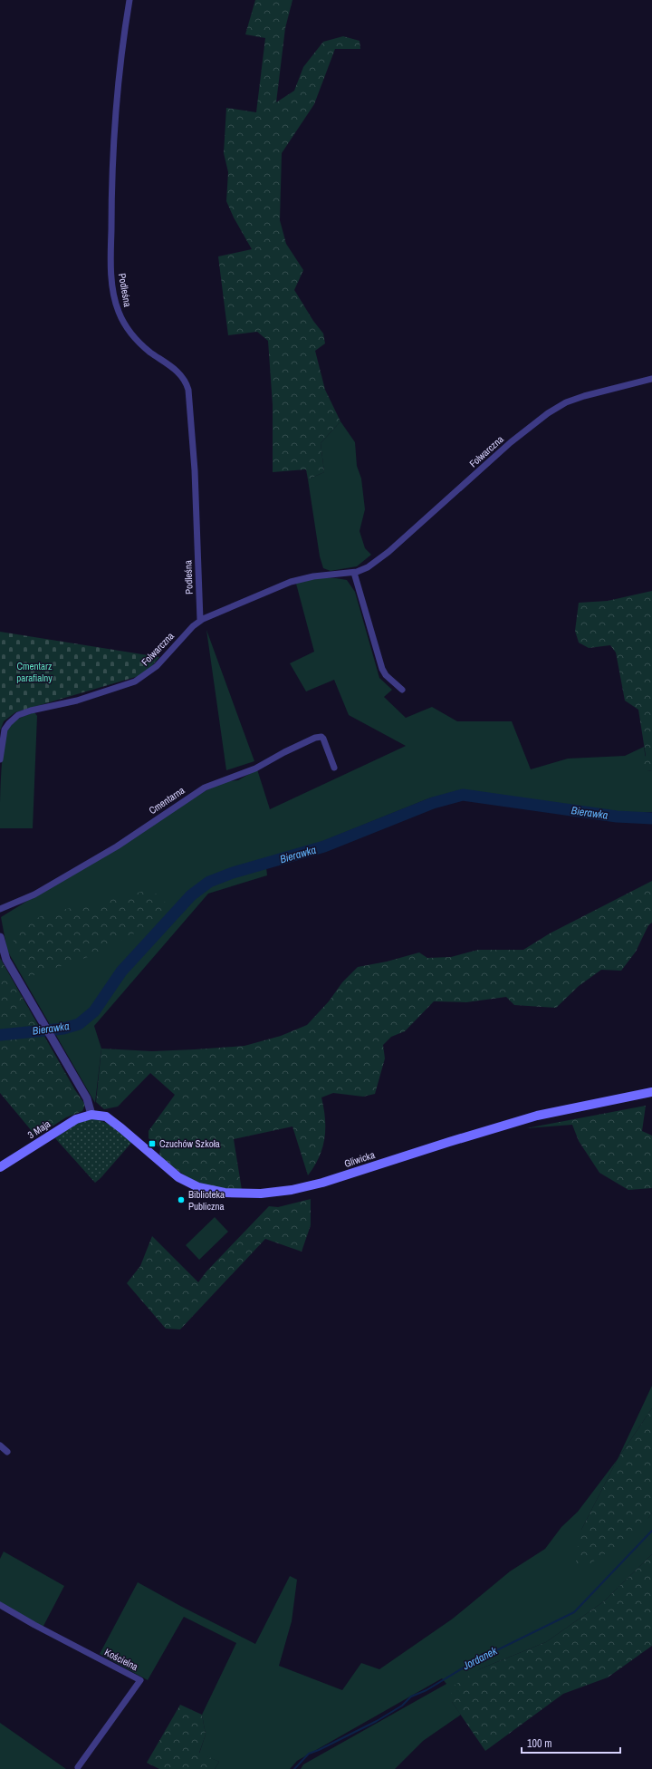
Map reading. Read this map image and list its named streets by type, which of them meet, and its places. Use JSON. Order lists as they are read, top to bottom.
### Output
{
  "streets": {
    "main road": ["3 Maja", "Gliwicka"],
    "street": [
      "Podleśna",
      "Folwarczna",
      "Cmentarna",
      "Kościelna"
    ]
  },
  "crossings": [
    ["Podleśna", "Folwarczna"],
    ["3 Maja", "Gliwicka"]
  ],
  "water": ["Bierawka", "Jordanek"],
  "parks": ["Cmentarz parafialny"],
  "places": {
    "transit": ["Czuchów Szkoła"],
    "other": ["Biblioteka Publiczna"]
  },
  "scale_bar": "100 m"
}
